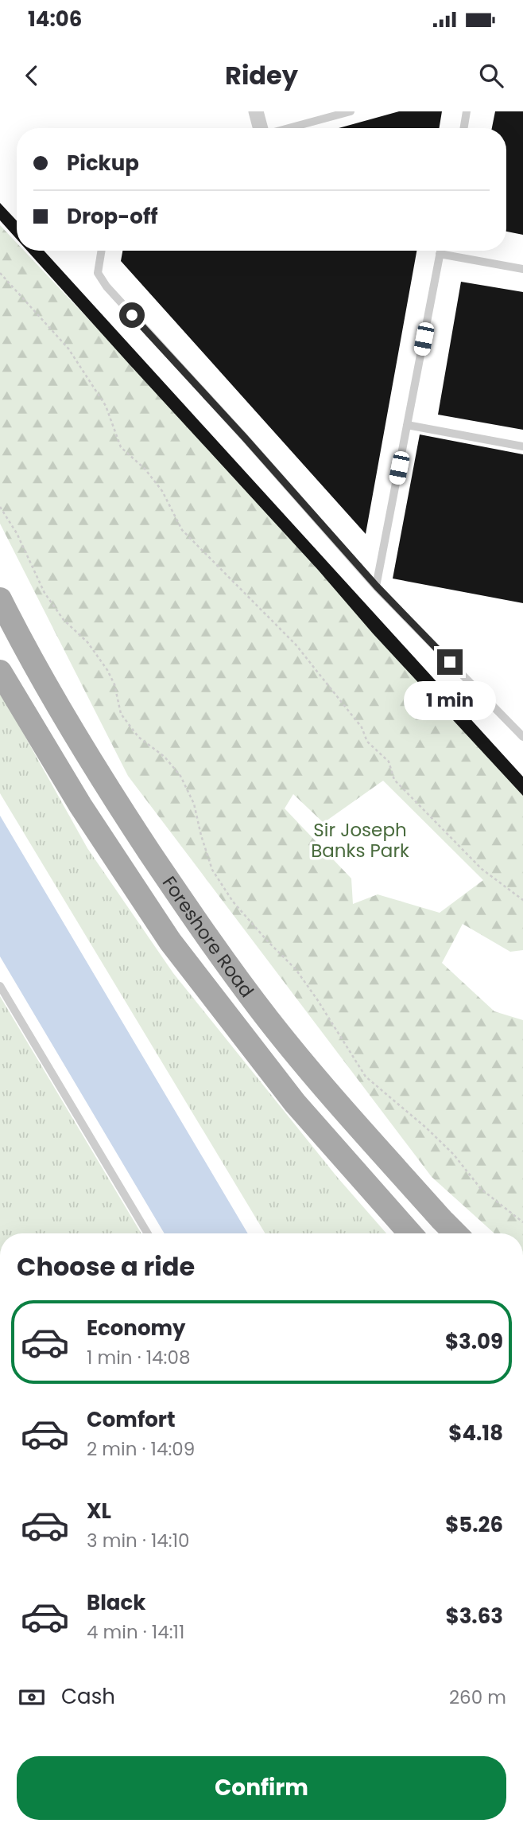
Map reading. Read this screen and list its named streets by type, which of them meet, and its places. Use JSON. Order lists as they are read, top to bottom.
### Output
{
  "streets": {
    "main road": ["Foreshore Road"]
  },
  "parks": ["Sir Joseph Banks Park"],
  "page": {
    "status": "14:06",
    "header": "Ridey",
    "banner": ["Pickup", "Drop-off"],
    "bubble": "1 min",
    "heading": "Choose a ride",
    "list": [
      {
        "name": "Economy",
        "note": "1 min · 14:08",
        "value": "$3.09"
      },
      {
        "name": "Comfort",
        "note": "2 min · 14:09",
        "value": "$4.18"
      },
      {
        "name": "XL",
        "note": "3 min · 14:10",
        "value": "$5.26"
      },
      {
        "name": "Black",
        "note": "4 min · 14:11",
        "value": "$3.63"
      }
    ],
    "pay": ["Cash", "260 m"],
    "buttons": "Confirm"
  }
}
